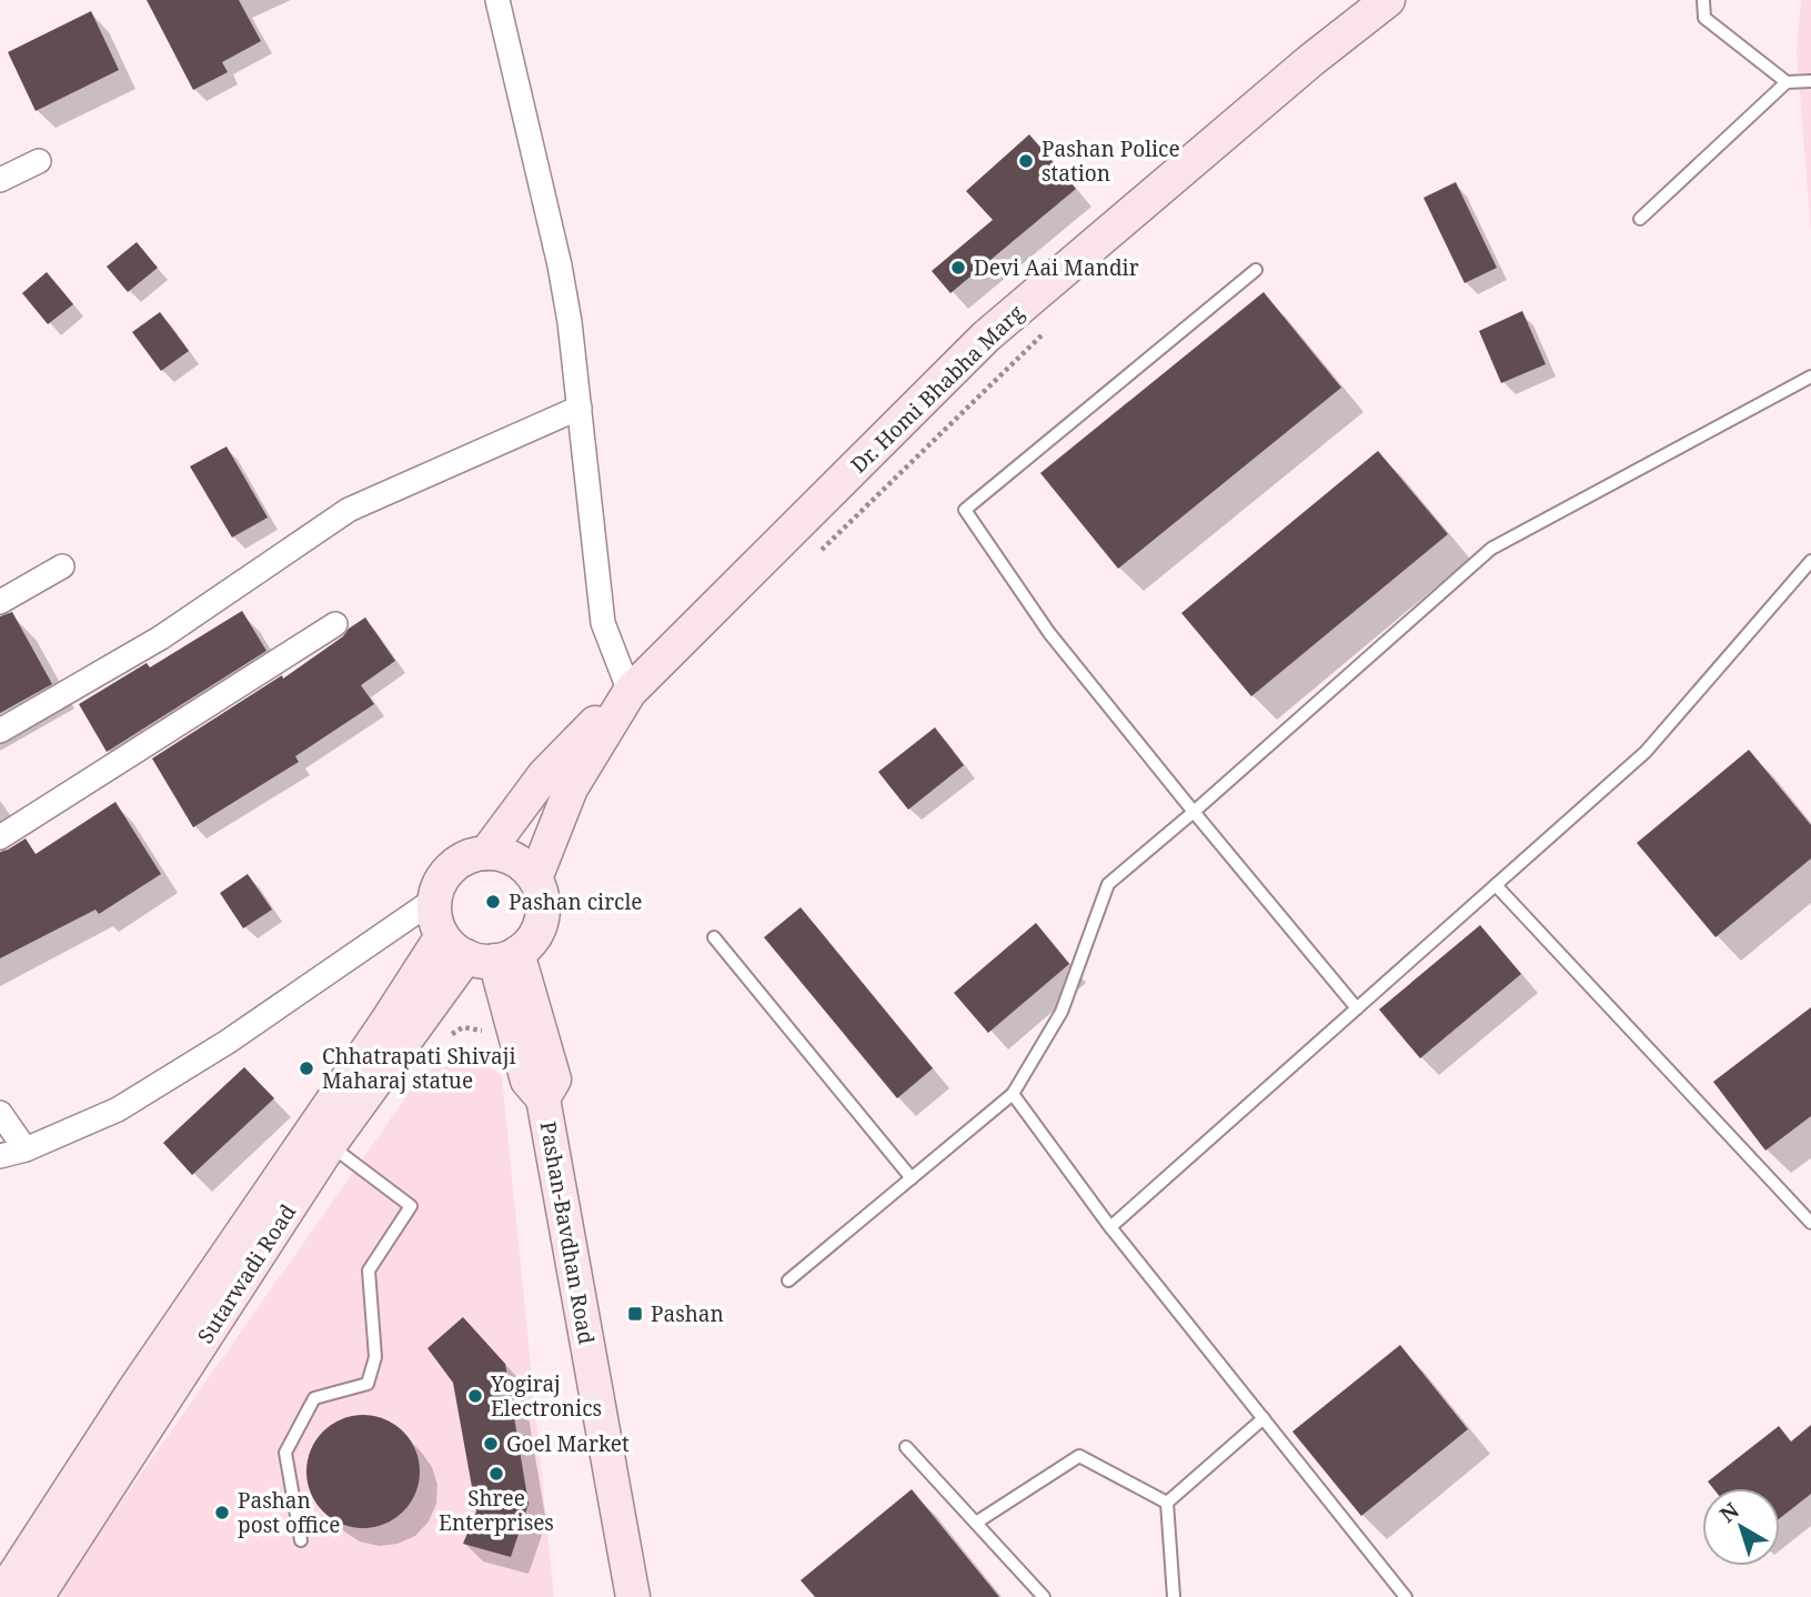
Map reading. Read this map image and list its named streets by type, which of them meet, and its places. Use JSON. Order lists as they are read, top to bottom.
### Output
{
  "streets": {
    "main road": ["Dr. Homi Bhabha Marg", "Pashan-Bavdhan Road", "Sutarwadi Road"]
  },
  "crossings": [
    ["Dr. Homi Bhabha Marg", "Pashan-Bavdhan Road"],
    ["Dr. Homi Bhabha Marg", "Sutarwadi Road"],
    ["Pashan-Bavdhan Road", "Sutarwadi Road"]
  ],
  "places": {
    "other": [
      "Pashan Police station",
      "Devi Aai Mandir",
      "Pashan circle",
      "Chhatrapati Shivaji Maharaj statue",
      "Yogiraj Electronics",
      "Goel Market",
      "Shree Enterprises",
      "Pashan post office"
    ],
    "transit": ["Pashan"]
  },
  "north": "top left"
}
